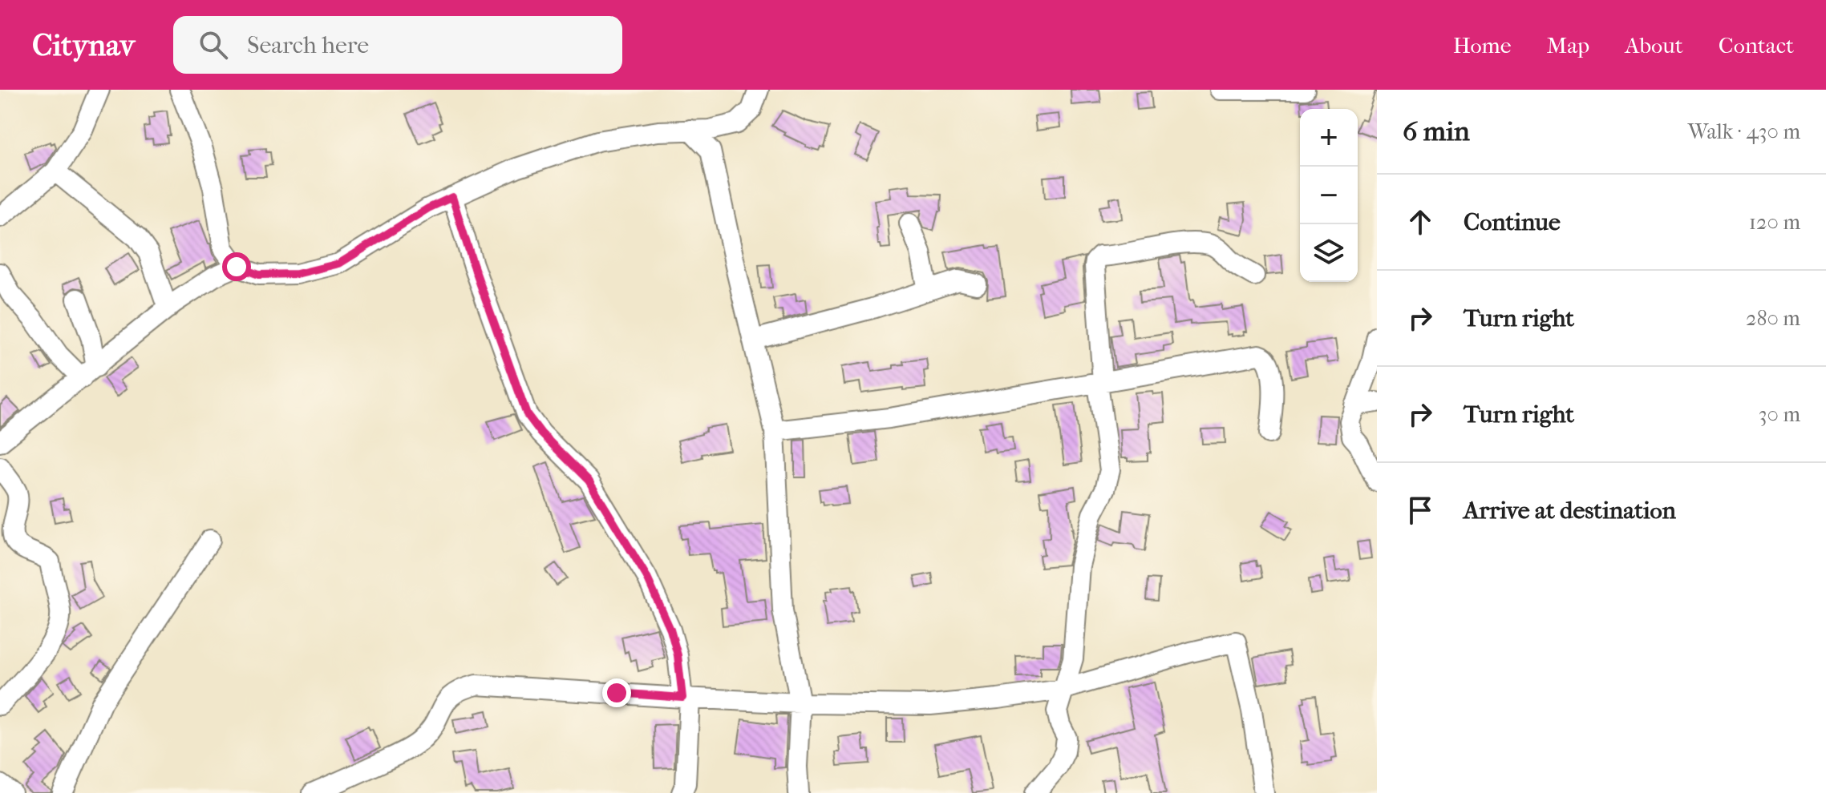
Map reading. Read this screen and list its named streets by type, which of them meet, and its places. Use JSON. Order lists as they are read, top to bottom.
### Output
{
  "page": {
    "header": "Citynav",
    "search": "Search here",
    "nav": [
      "Home",
      "Map",
      "About",
      "Contact"
    ],
    "heading": ["6 min", "Walk · 430 m"],
    "map_buttons": ["+", "−"],
    "list": [
      ["Continue", "120 m"],
      ["Turn right", "280 m"],
      ["Turn right", "30 m"],
      "Arrive at destination"
    ]
  }
}
